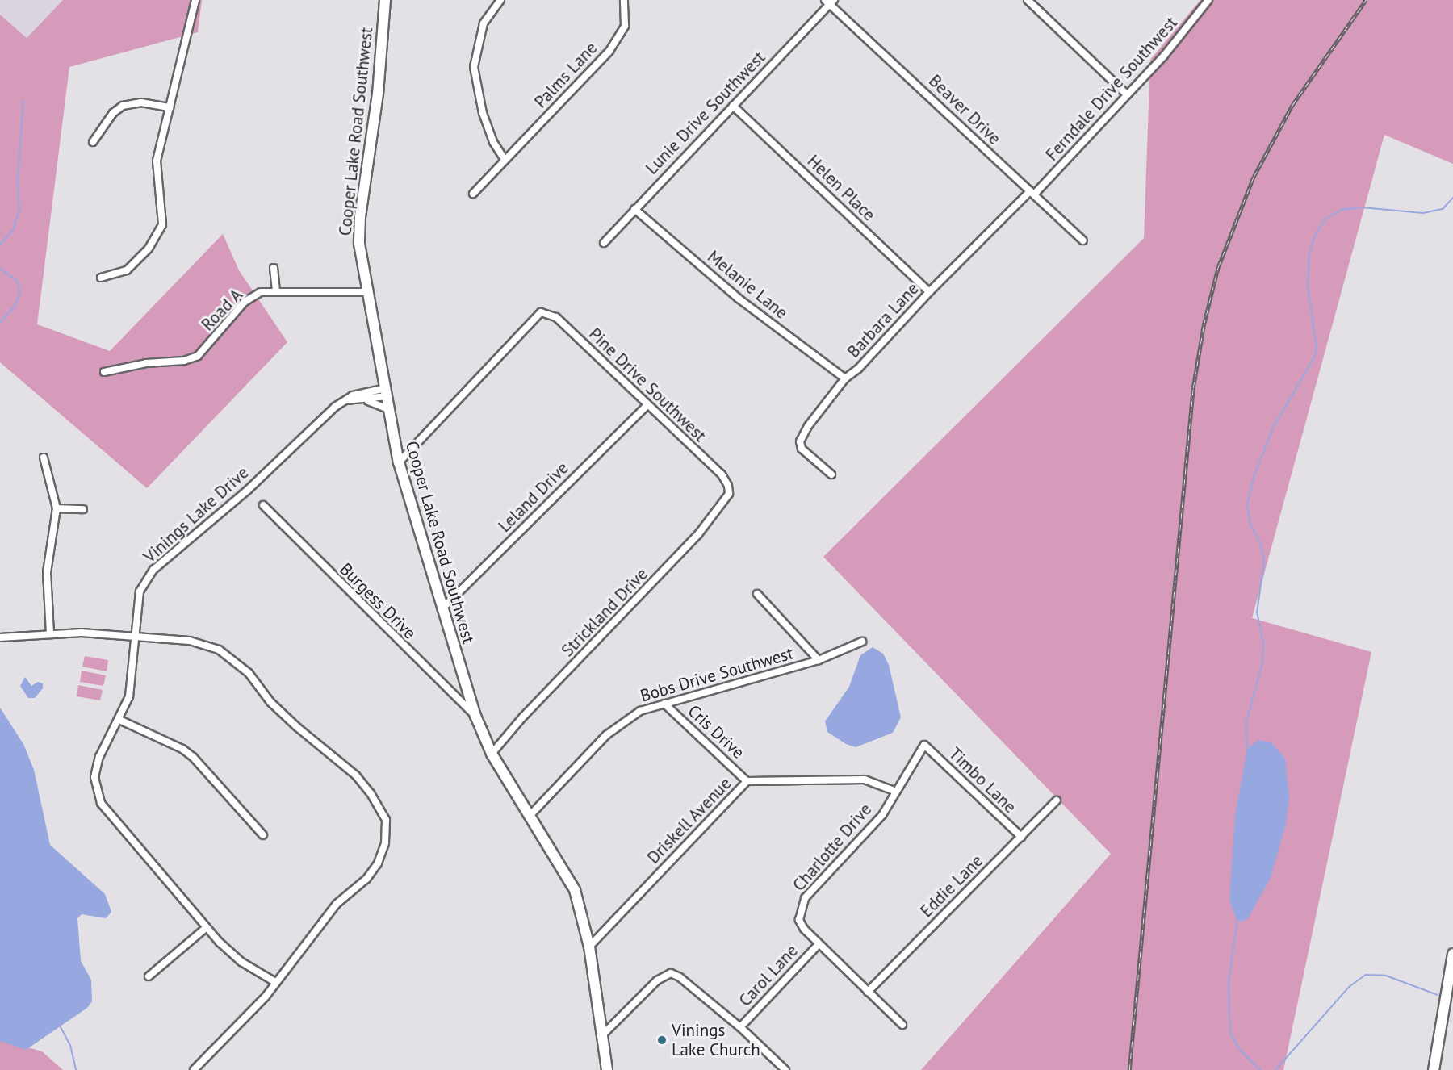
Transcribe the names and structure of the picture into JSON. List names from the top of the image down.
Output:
{
  "streets": {
    "street": [
      "Palms Lane",
      "Ferndale Drive Southwest",
      "Beaver Drive",
      "Lunie Drive Southwest",
      "Cooper Lake Road Southwest",
      "Helen Place",
      "Melanie Lane",
      "Road A",
      "Barbara Lane",
      "Pine Drive Southwest",
      "Leland Drive",
      "Vinings Lake Drive",
      "Burgess Drive",
      "Strickland Drive",
      "Bobs Drive Southwest",
      "Cris Drive",
      "Timbo Lane",
      "Driskell Avenue",
      "Charlotte Drive",
      "Eddie Lane",
      "Carol Lane"
    ]
  },
  "crossings": [
    ["Ferndale Drive Southwest", "Beaver Drive"],
    ["Ferndale Drive Southwest", "Barbara Lane"],
    ["Beaver Drive", "Lunie Drive Southwest"],
    ["Beaver Drive", "Barbara Lane"],
    ["Lunie Drive Southwest", "Helen Place"],
    ["Lunie Drive Southwest", "Melanie Lane"],
    ["Cooper Lake Road Southwest", "Road A"],
    ["Cooper Lake Road Southwest", "Pine Drive Southwest"],
    ["Cooper Lake Road Southwest", "Leland Drive"],
    ["Cooper Lake Road Southwest", "Vinings Lake Drive"],
    ["Cooper Lake Road Southwest", "Burgess Drive"],
    ["Cooper Lake Road Southwest", "Strickland Drive"],
    ["Cooper Lake Road Southwest", "Bobs Drive Southwest"],
    ["Cooper Lake Road Southwest", "Driskell Avenue"],
    ["Helen Place", "Barbara Lane"],
    ["Melanie Lane", "Barbara Lane"],
    ["Pine Drive Southwest", "Leland Drive"],
    ["Pine Drive Southwest", "Strickland Drive"],
    ["Bobs Drive Southwest", "Cris Drive"],
    ["Cris Drive", "Driskell Avenue"],
    ["Timbo Lane", "Charlotte Drive"],
    ["Timbo Lane", "Eddie Lane"],
    ["Driskell Avenue", "Charlotte Drive"],
    ["Charlotte Drive", "Eddie Lane"],
    ["Charlotte Drive", "Carol Lane"]
  ],
  "places": ["Vinings Lake Church"]
}
